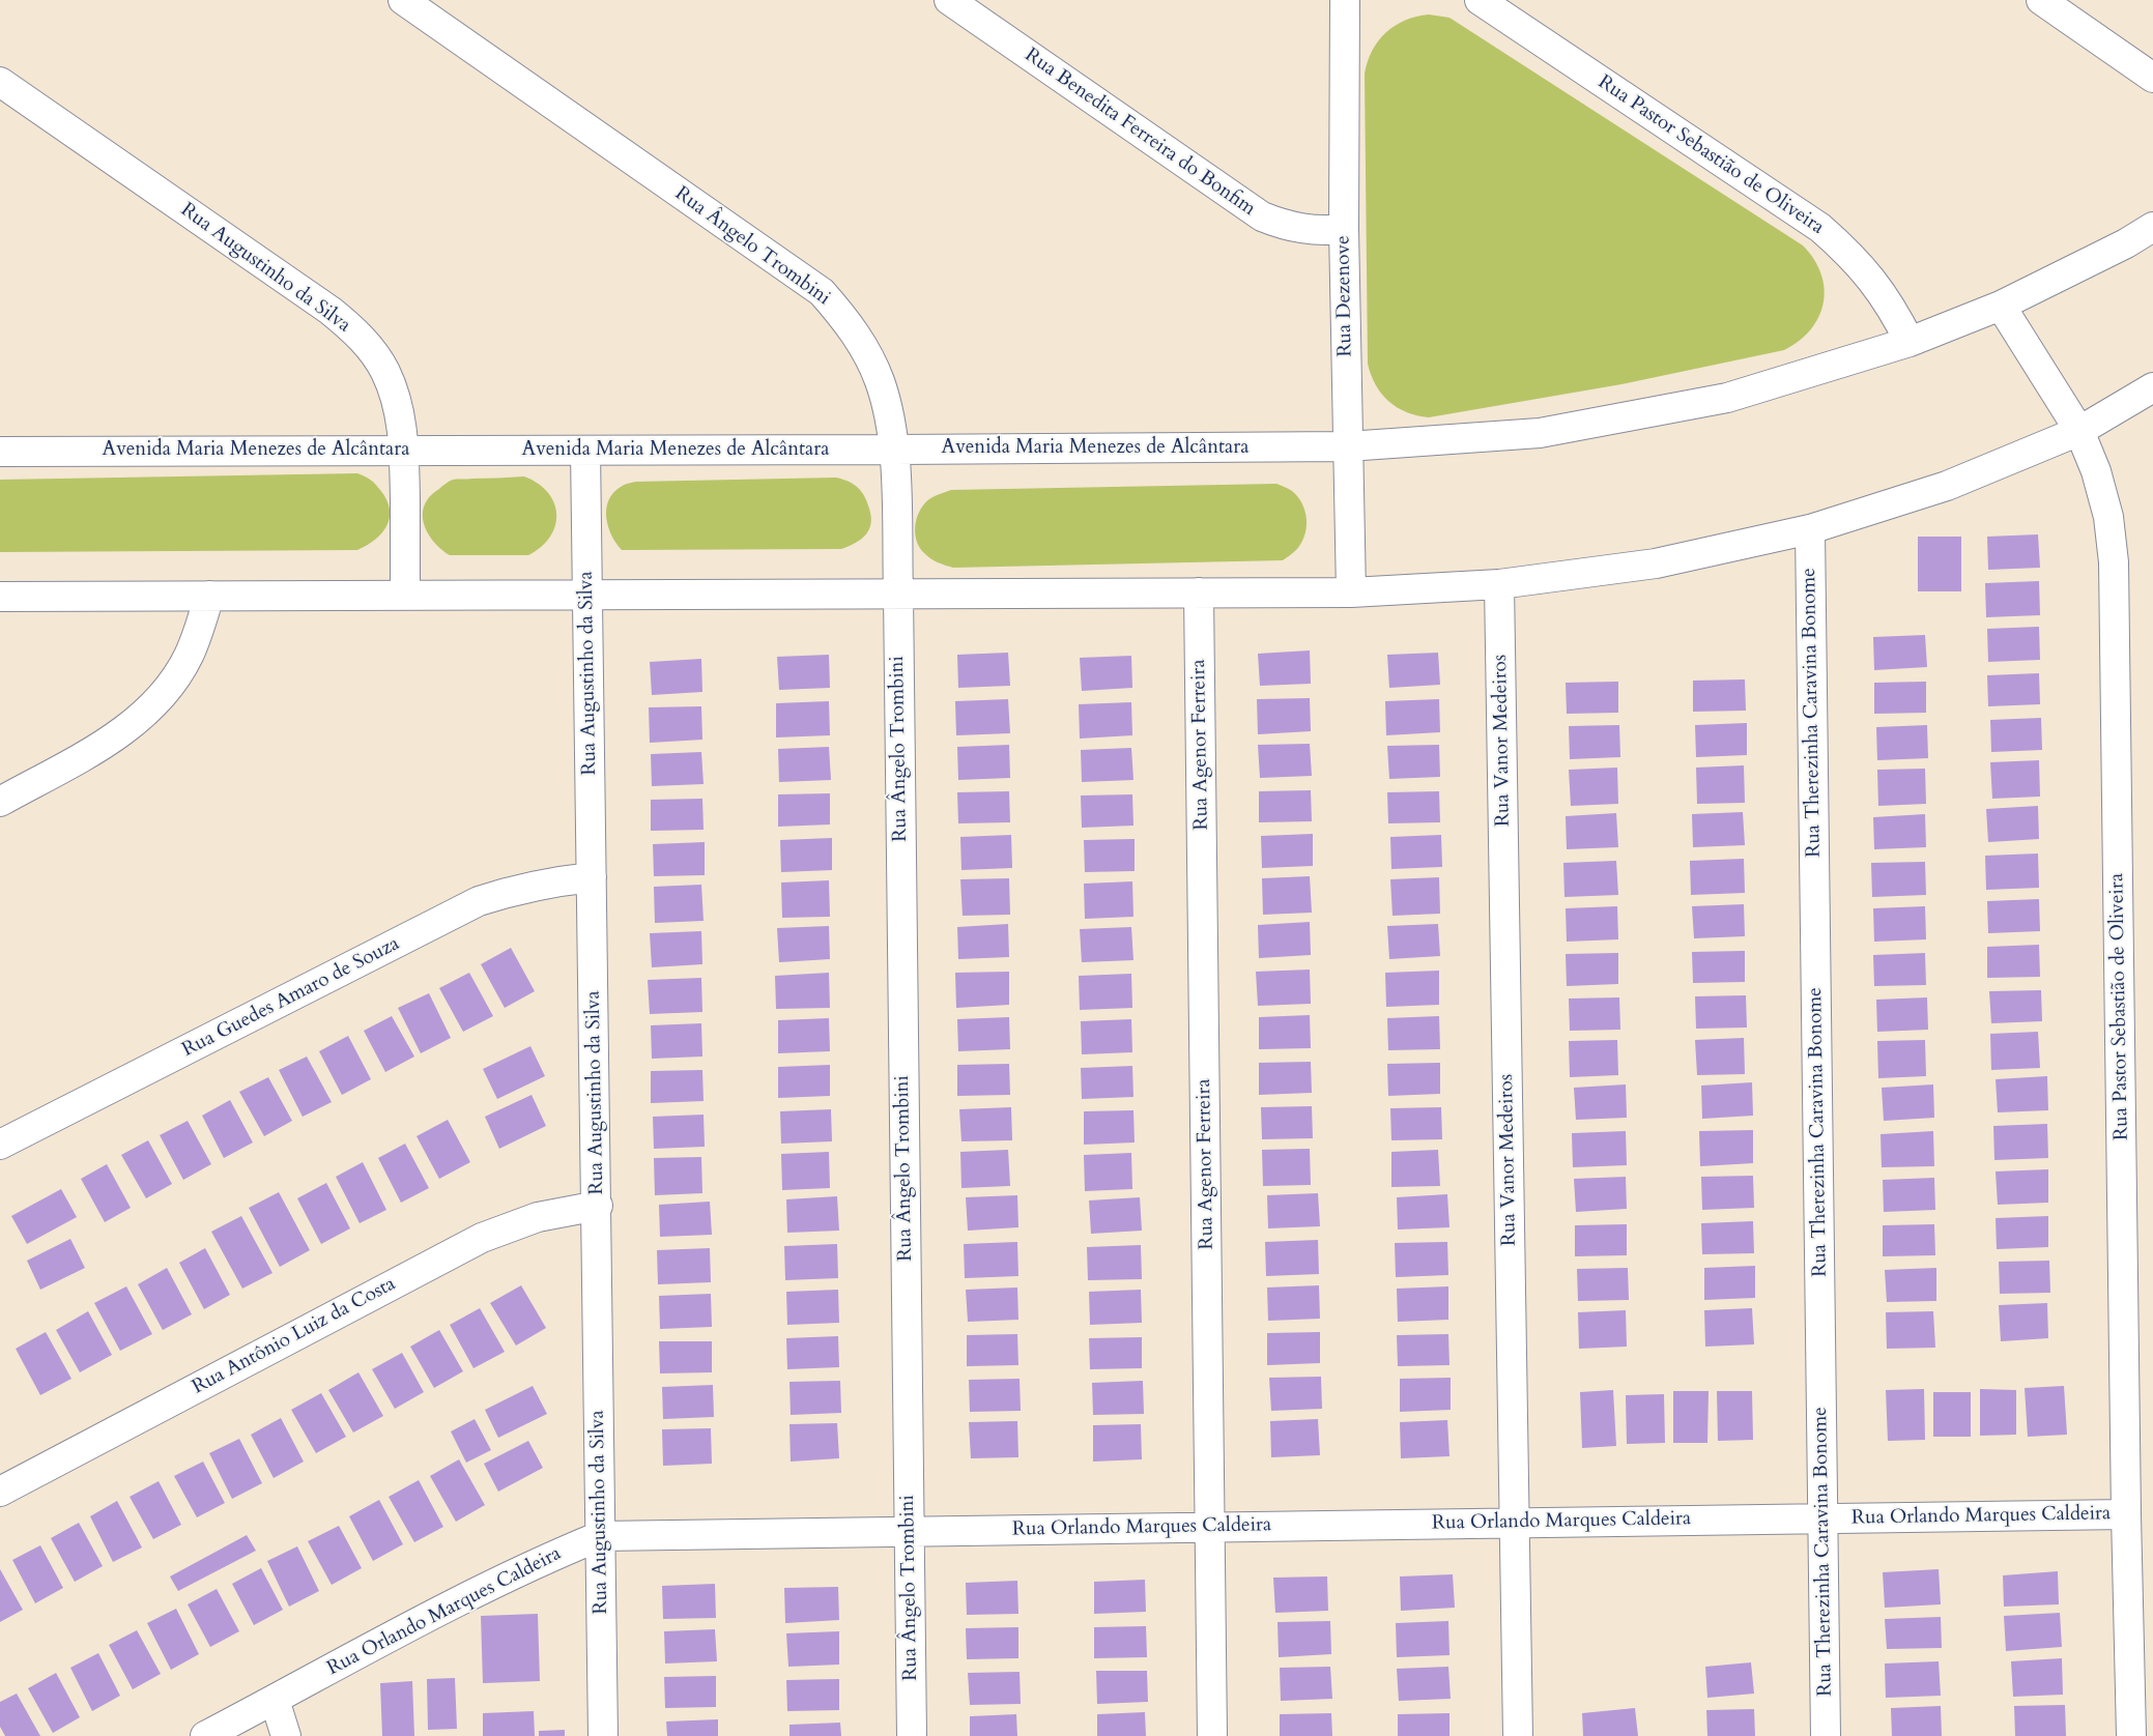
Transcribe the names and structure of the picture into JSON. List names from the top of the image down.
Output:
{
  "streets": {
    "street": [
      "Rua Benedita Ferreira do Bonfim",
      "Rua Pastor Sebastião de Oliveira",
      "Rua Ângelo Trombini",
      "Rua Augustinho da Silva",
      "Rua Dezenove",
      "Avenida Maria Menezes de Alcântara",
      "Rua Therezinha Caravina Bonome",
      "Rua Vanor Medeiros",
      "Rua Agenor Ferreira",
      "Rua Guedes Amaro de Souza",
      "Rua Antônio Luiz da Costa",
      "Rua Orlando Marques Caldeira"
    ]
  },
  "crossings": [
    ["Rua Benedita Ferreira do Bonfim", "Rua Dezenove"],
    ["Rua Pastor Sebastião de Oliveira", "Avenida Maria Menezes de Alcântara"],
    ["Rua Pastor Sebastião de Oliveira", "Rua Orlando Marques Caldeira"],
    ["Rua Ângelo Trombini", "Avenida Maria Menezes de Alcântara"],
    ["Rua Ângelo Trombini", "Rua Orlando Marques Caldeira"],
    ["Rua Augustinho da Silva", "Avenida Maria Menezes de Alcântara"],
    ["Rua Augustinho da Silva", "Rua Guedes Amaro de Souza"],
    ["Rua Augustinho da Silva", "Rua Antônio Luiz da Costa"],
    ["Rua Augustinho da Silva", "Rua Orlando Marques Caldeira"],
    ["Rua Dezenove", "Avenida Maria Menezes de Alcântara"],
    ["Rua Therezinha Caravina Bonome", "Rua Orlando Marques Caldeira"],
    ["Rua Vanor Medeiros", "Rua Orlando Marques Caldeira"],
    ["Rua Agenor Ferreira", "Rua Orlando Marques Caldeira"]
  ]
}
